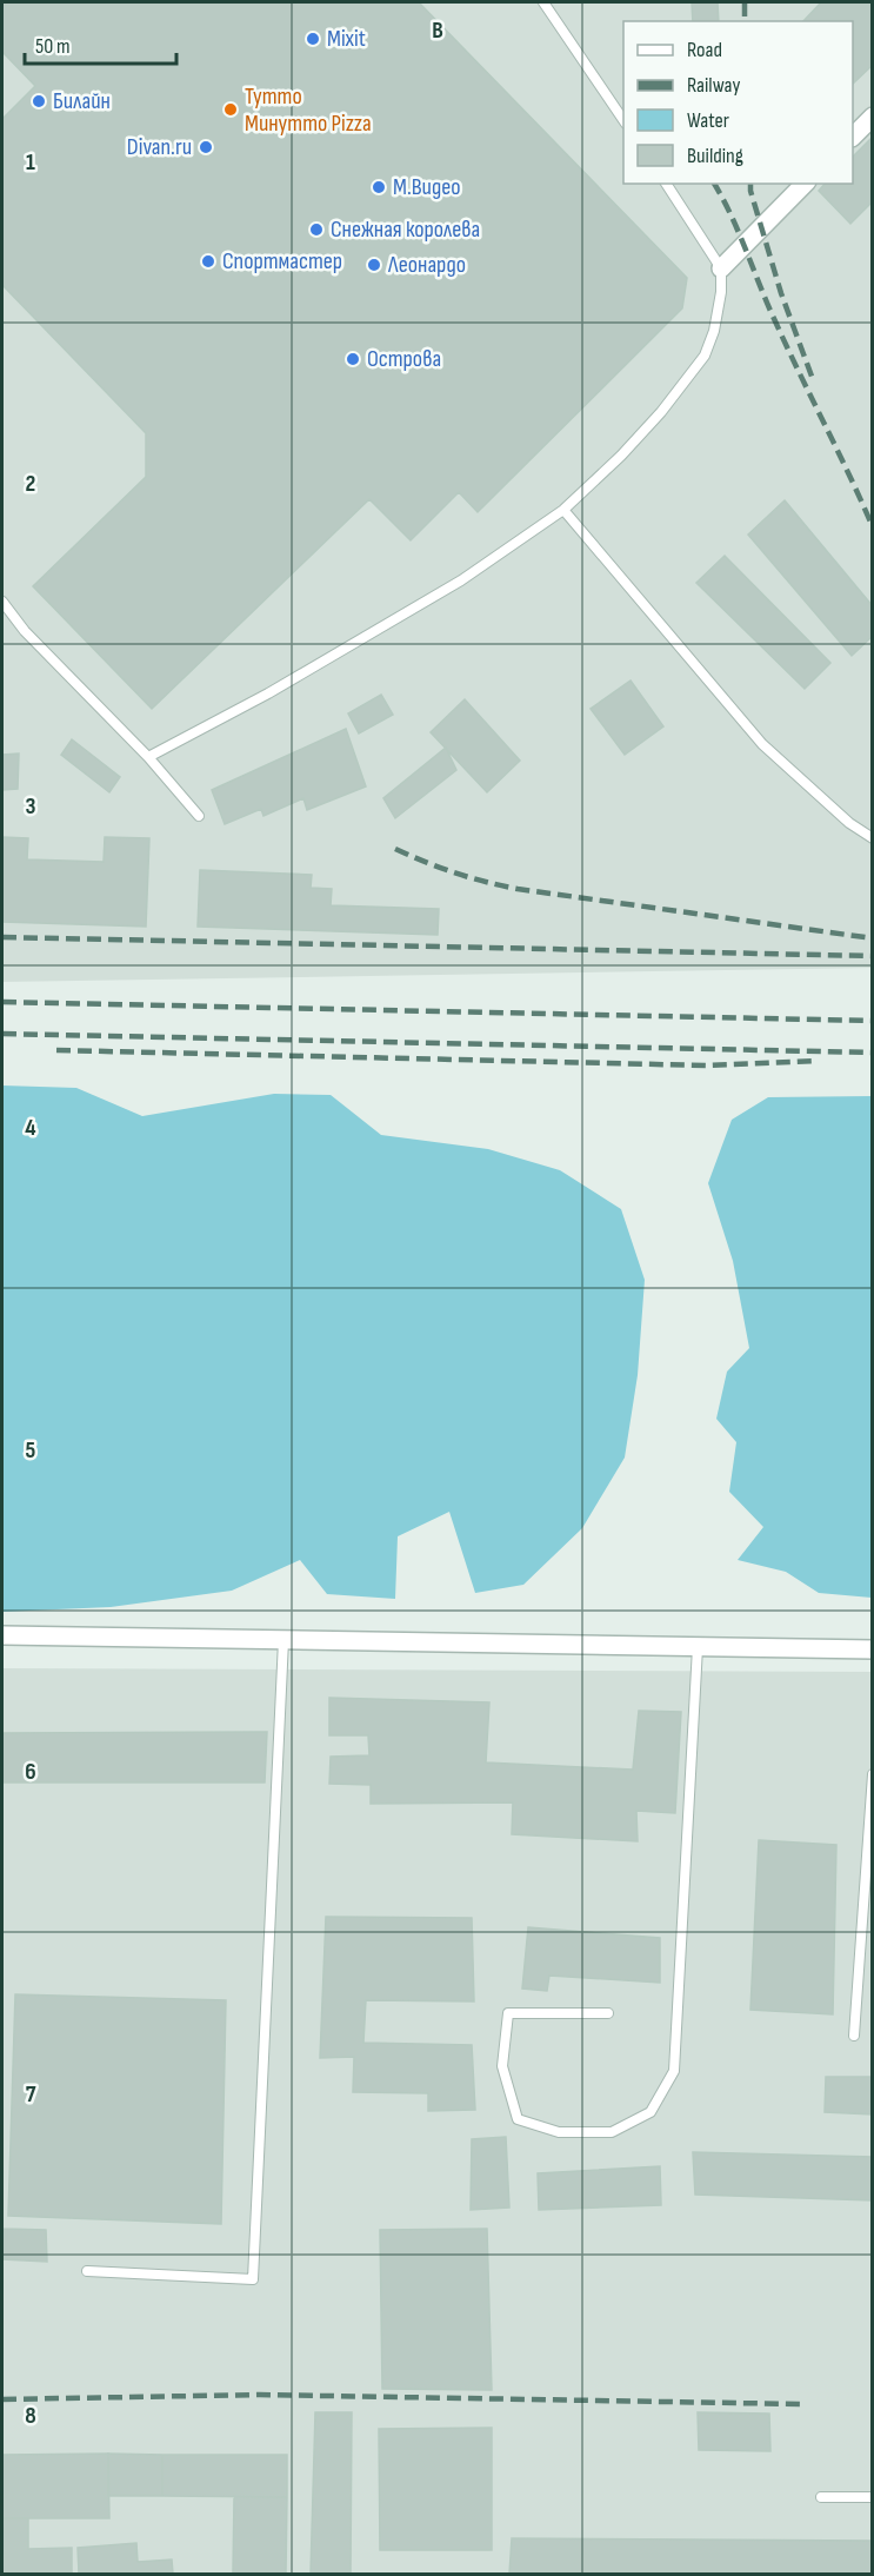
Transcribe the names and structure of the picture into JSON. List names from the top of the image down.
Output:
{
  "places": [
    "Mixit",
    "Билайн",
    "Тутто Минутто Pizza",
    "Divan.ru",
    "М.Видео",
    "Снежная королева",
    "Спортмастер",
    "Леонардо",
    "Острова"
  ],
  "legend": [
    "Road",
    "Railway",
    "Water",
    "Building"
  ],
  "scale_bar": "50 m",
  "grid": {
    "columns": ["B"],
    "rows": [
      "1",
      "2",
      "3",
      "4",
      "5",
      "6",
      "7",
      "8"
    ]
  }
}
